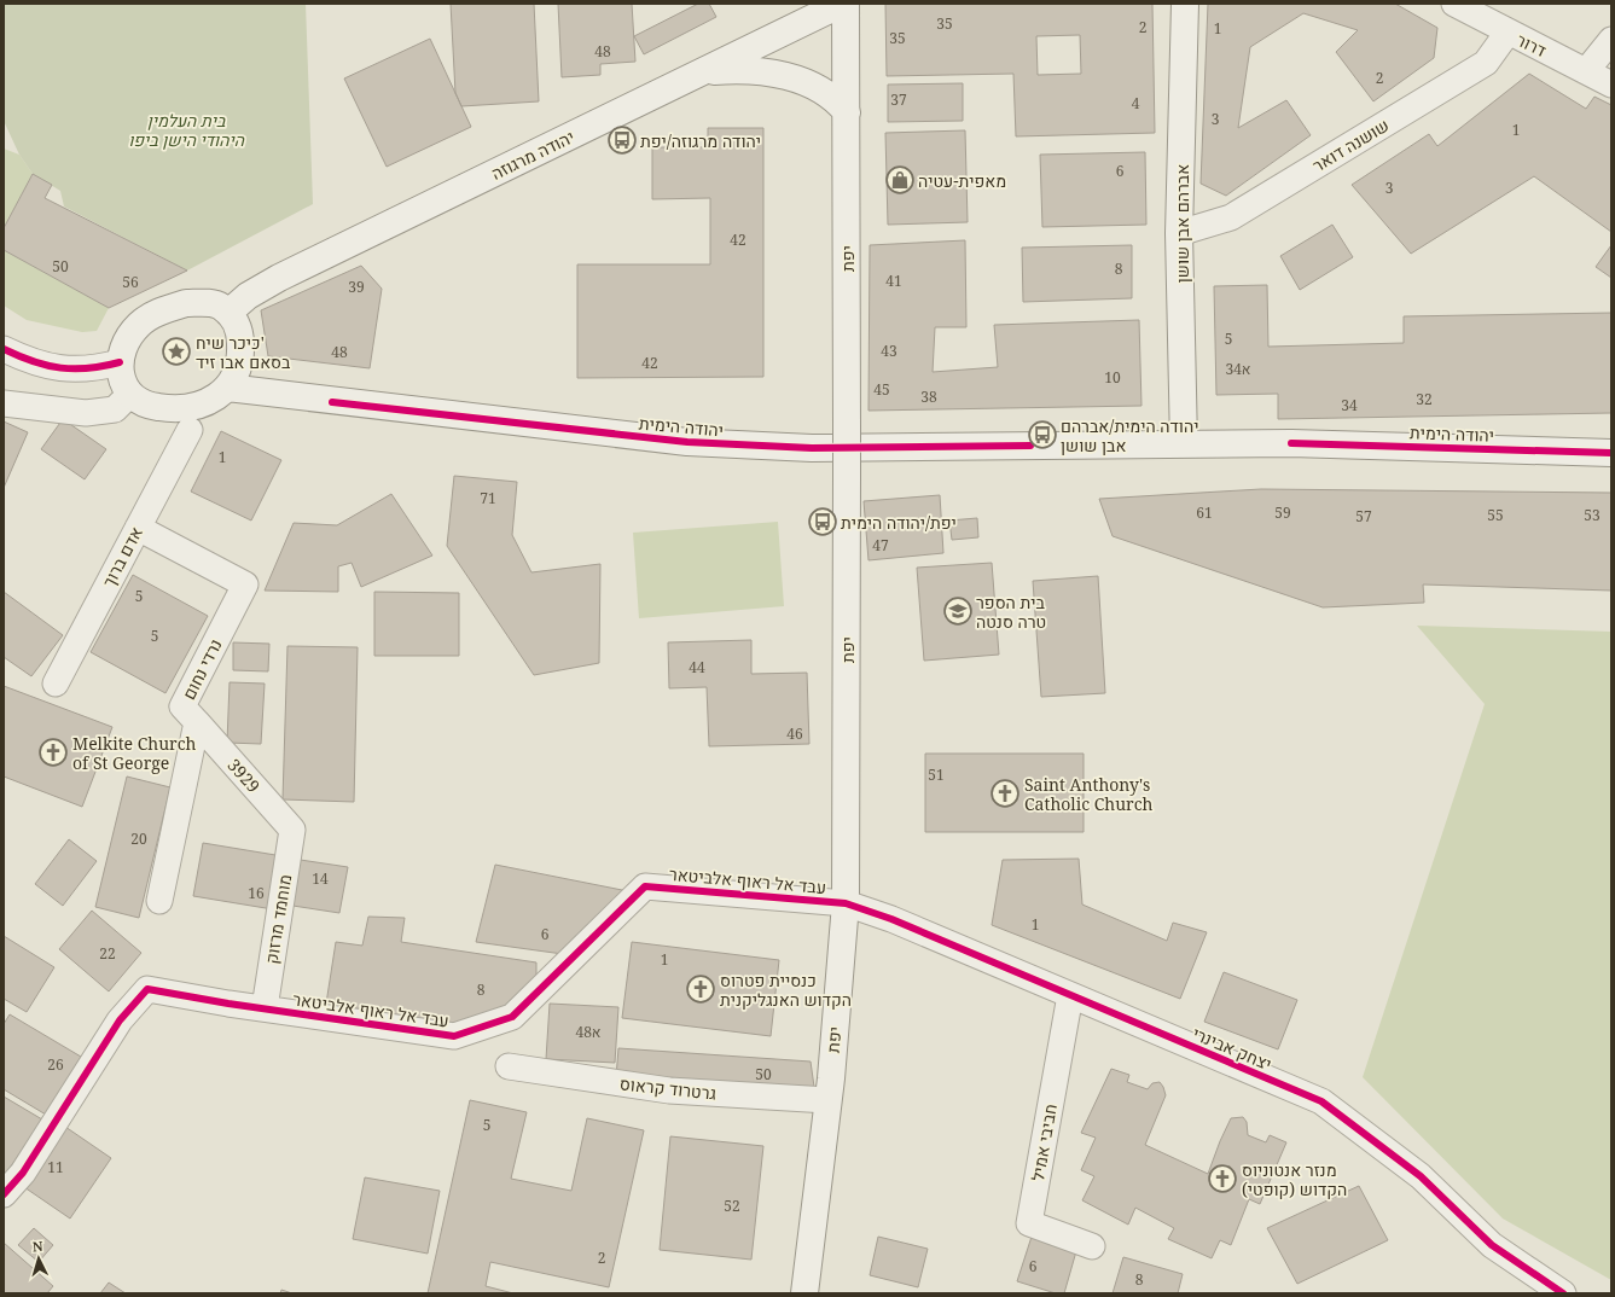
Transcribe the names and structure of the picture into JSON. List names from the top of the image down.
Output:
{
  "streets": {
    "street": [
      "דרור",
      "שושנה דואר",
      "יהודה מרגוזה",
      "אברהם אבן שושן",
      "יפת",
      "יהודה הימית",
      "אדם ברוך",
      "נרדי נחום",
      "3929",
      "עבד אל ראוף אלביטאר",
      "מוחמד מרזוק",
      "יצחק אבינרי",
      "גרטרוד קראוס",
      "חביבי אמיל"
    ]
  },
  "crossings": [
    ["דרור", "שושנה דואר"],
    ["שושנה דואר", "אברהם אבן שושן"],
    ["יהודה מרגוזה", "יהודה הימית"],
    ["אברהם אבן שושן", "יהודה הימית"],
    ["יפת", "עבד אל ראוף אלביטאר"],
    ["יפת", "יצחק אבינרי"],
    ["יפת", "גרטרוד קראוס"],
    ["אדם ברוך", "נרדי נחום"],
    ["נרדי נחום", "3929"],
    ["3929", "מוחמד מרזוק"],
    ["עבד אל ראוף אלביטאר", "מוחמד מרזוק"],
    ["עבד אל ראוף אלביטאר", "יצחק אבינרי"],
    ["יצחק אבינרי", "חביבי אמיל"]
  ],
  "parks": ["בית העלמין היהודי הישן ביפו"],
  "places": {
    "bus stop": ["יהודה מרגוזה/יפת", "יהודה הימית/אברהם אבן שושן", "יפת/יהודה הימית"],
    "shop": ["מאפית-עטיה"],
    "place": ["כיכר שיח' בסאם אבו זיד"],
    "school or university": ["בית הספר טרה סנטה"],
    "church": [
      "Melkite Church of St George",
      "Saint Anthony's Catholic Church",
      "כנסיית פטרוס הקדוש האנגליקנית",
      "מנזר אנטוניוס הקדוש (קופטי)"
    ]
  },
  "house_numbers": [
    "35",
    "2",
    "1",
    "35",
    "48",
    "2",
    "37",
    "4",
    "3",
    "1",
    "6",
    "3",
    "42",
    "50",
    "8",
    "41",
    "56",
    "39",
    "5",
    "43",
    "48",
    "42",
    "34א",
    "10",
    "45",
    "38",
    "32",
    "34",
    "1",
    "71",
    "61",
    "59",
    "55",
    "53",
    "57",
    "47",
    "5",
    "5",
    "44",
    "46",
    "51",
    "20",
    "14",
    "16",
    "1",
    "6",
    "22",
    "1",
    "8",
    "48א",
    "26",
    "50",
    "5",
    "11",
    "52",
    "2",
    "6",
    "8"
  ],
  "north": "top"
}
